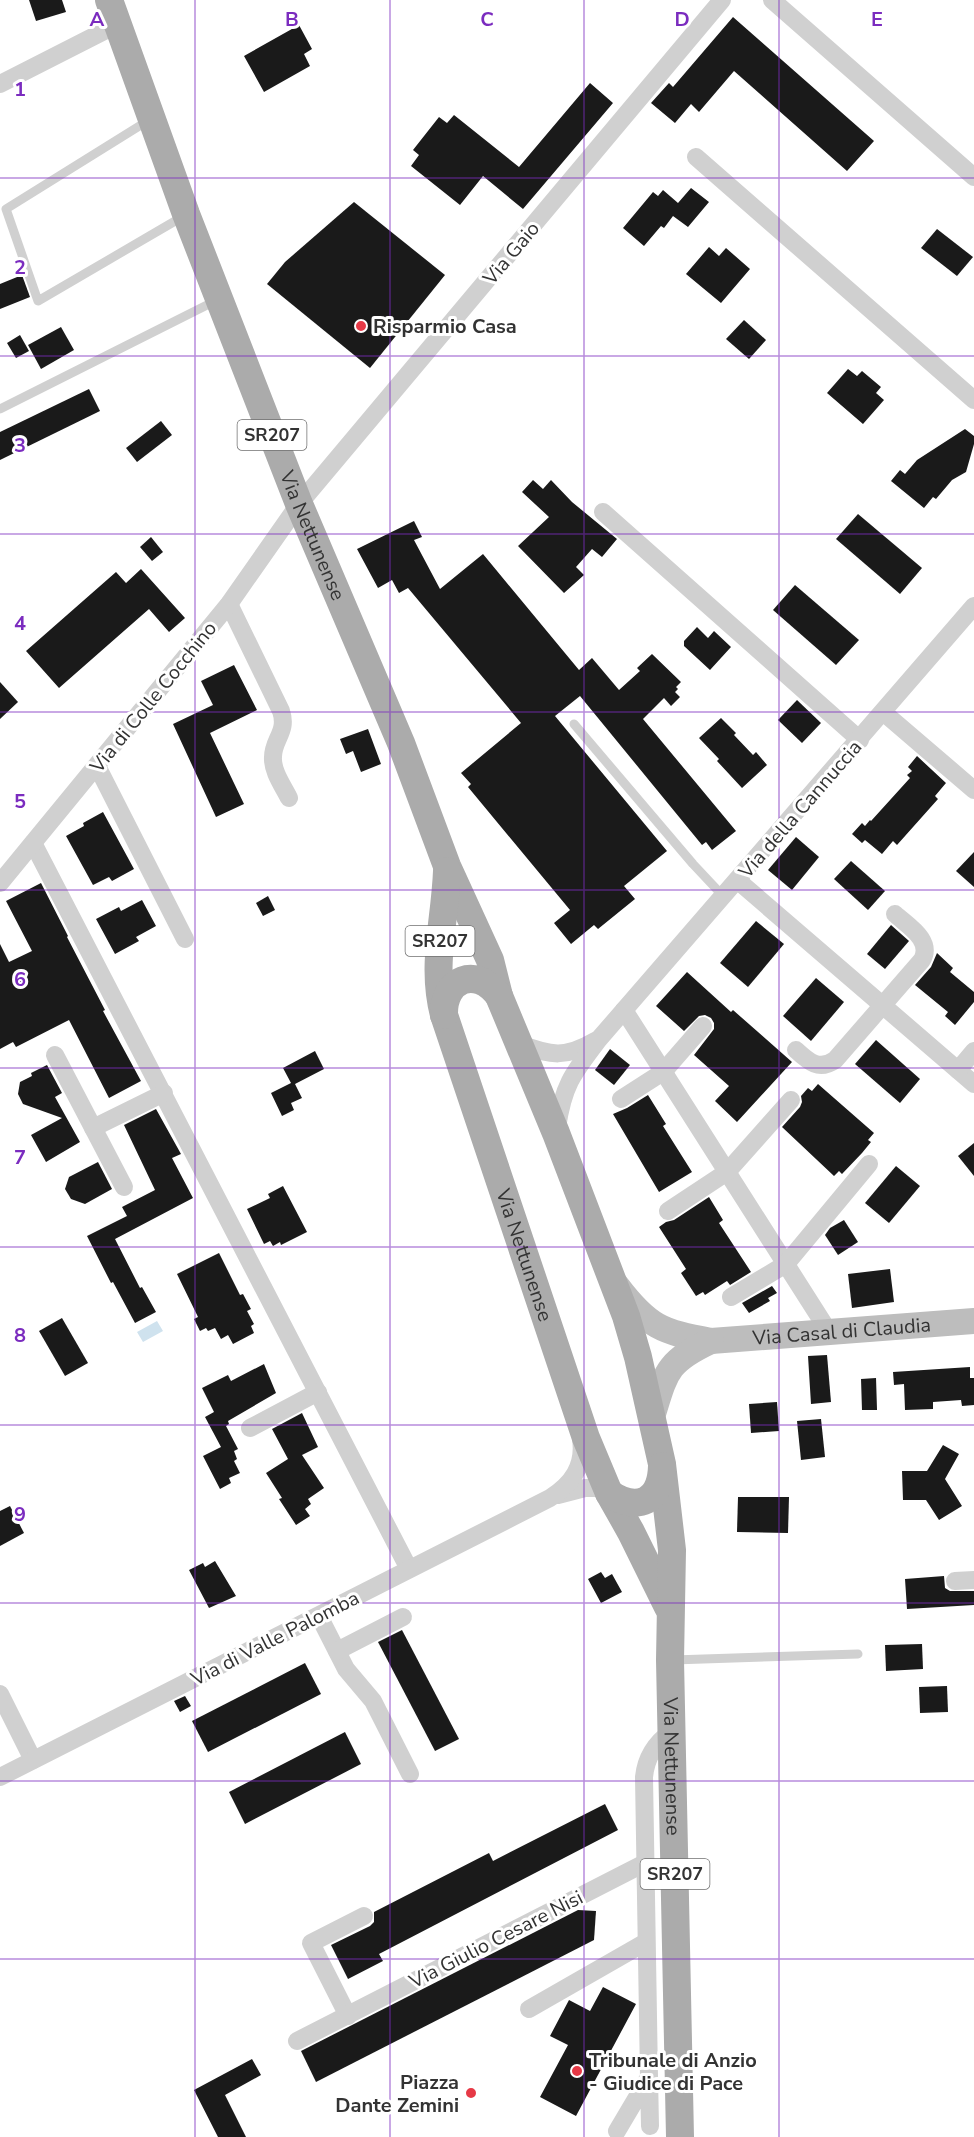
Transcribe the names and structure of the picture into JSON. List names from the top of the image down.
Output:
{
  "streets": {
    "main road": ["SR207", "Via Nettunense"],
    "street": [
      "Via Gaio",
      "Via di Colle Cocchino",
      "Via della Cannuccia",
      "Via Casal di Claudia",
      "Via di Valle Palomba",
      "Via Giulio Cesare Nisi"
    ]
  },
  "crossings": [
    ["Via Gaio", "Via Nettunense"],
    ["Via Gaio", "Via di Colle Cocchino"],
    ["Via Nettunense", "Via di Colle Cocchino"],
    ["Via Nettunense", "Via della Cannuccia"],
    ["Via Nettunense", "Via Casal di Claudia"],
    ["Via Nettunense", "Via di Valle Palomba"]
  ],
  "places": ["Risparmio Casa", "Tribunale di Anzio - Giudice di Pace", "Piazza Dante Zemini"],
  "grid": {
    "columns": [
      "A",
      "B",
      "C",
      "D",
      "E"
    ],
    "rows": [
      "1",
      "2",
      "3",
      "4",
      "5",
      "6",
      "7",
      "8",
      "9"
    ]
  }
}
